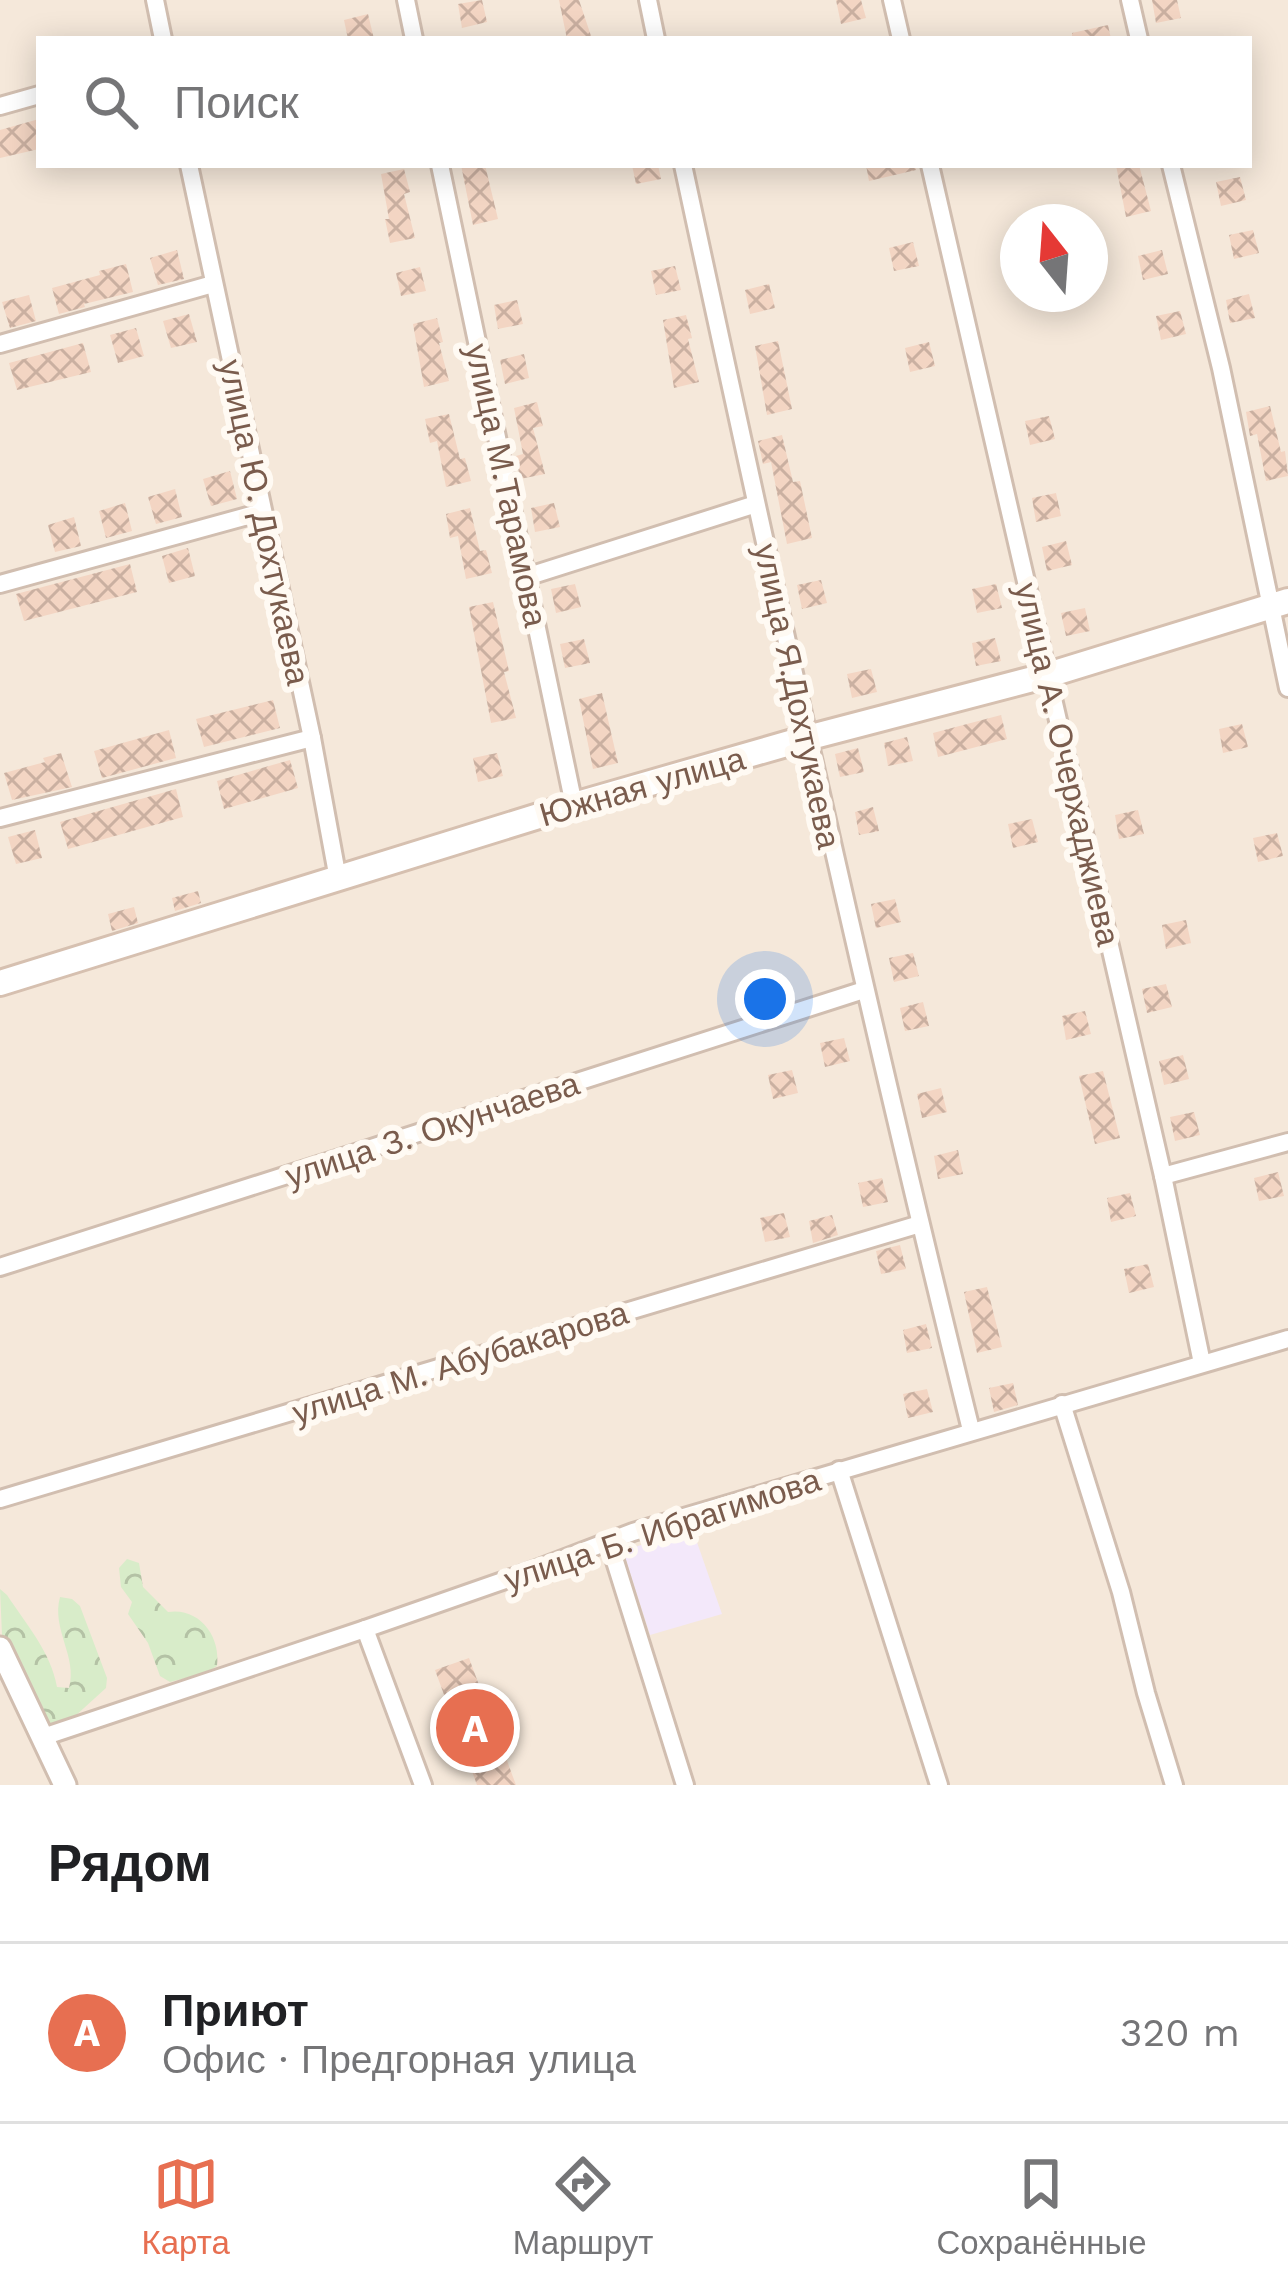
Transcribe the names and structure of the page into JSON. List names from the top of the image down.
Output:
{
  "streets": {
    "main road": ["Южная улица"],
    "street": [
      "улица М.Тарамова",
      "улица Ю. Дохтукаева",
      "улица Я.Дохтукаева",
      "улица А. Очерхаджиева",
      "улица З. Окунчаева",
      "улица М. Абубакарова",
      "улица Б. Ибрагимова"
    ]
  },
  "crossings": [
    ["улица М.Тарамова", "Южная улица"],
    ["улица Ю. Дохтукаева", "Южная улица"],
    ["улица Я.Дохтукаева", "Южная улица"],
    ["улица Я.Дохтукаева", "улица З. Окунчаева"],
    ["улица Я.Дохтукаева", "улица М. Абубакарова"],
    ["улица Я.Дохтукаева", "улица Б. Ибрагимова"],
    ["улица А. Очерхаджиева", "Южная улица"],
    ["улица А. Очерхаджиева", "улица Б. Ибрагимова"]
  ],
  "north": "top",
  "page": {
    "search": "Поиск",
    "pins": "A",
    "heading": "Рядом",
    "list": [
      {
        "mark": "A",
        "name": "Приют",
        "note": "Офис · Предгорная улица",
        "value": "320 m"
      }
    ],
    "nav": ["Карта", "Маршрут", "Сохранённые"]
  }
}
